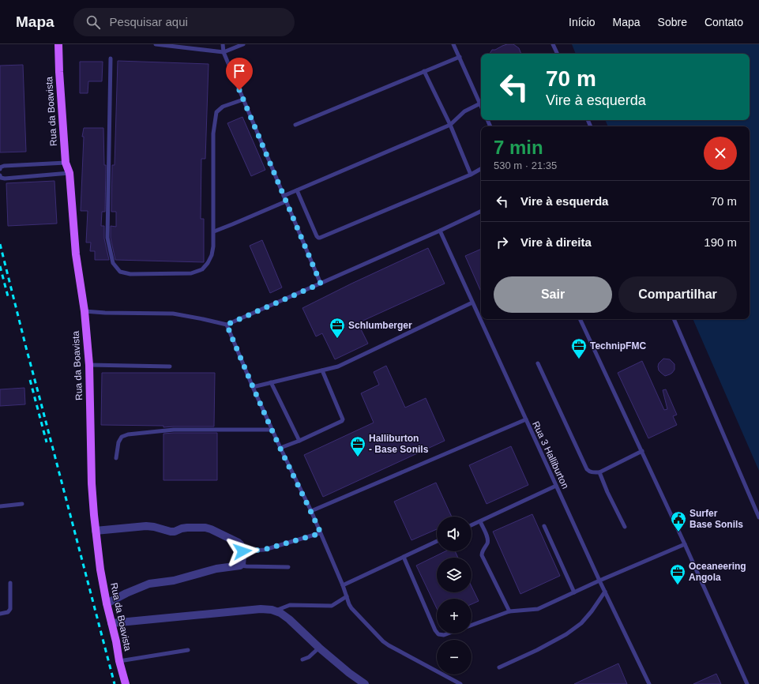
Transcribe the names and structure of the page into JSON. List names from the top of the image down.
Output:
{
  "streets": {
    "main road": ["Rua da Boavista"],
    "lane": ["Rua 3 Halliburton"]
  },
  "places": {
    "office": [
      "Schlumberger",
      "TechnipFMC",
      "Halliburton - Base Sonils",
      "Oceaneering Angola"
    ],
    "public building": ["Surfer Base Sonils"]
  },
  "page": {
    "header": "Mapa",
    "search": "Pesquisar aqui",
    "nav": [
      "Início",
      "Mapa",
      "Sobre",
      "Contato"
    ],
    "turn": ["70 m", "Vire à esquerda"],
    "heading": ["7 min", "530 m · 21:35"],
    "list": [
      {
        "name": "Vire à esquerda",
        "value": "70 m"
      },
      {
        "name": "Vire à direita",
        "value": "190 m"
      }
    ],
    "buttons": ["Sair", "Compartilhar"],
    "map_buttons": ["+", "−"]
  }
}
